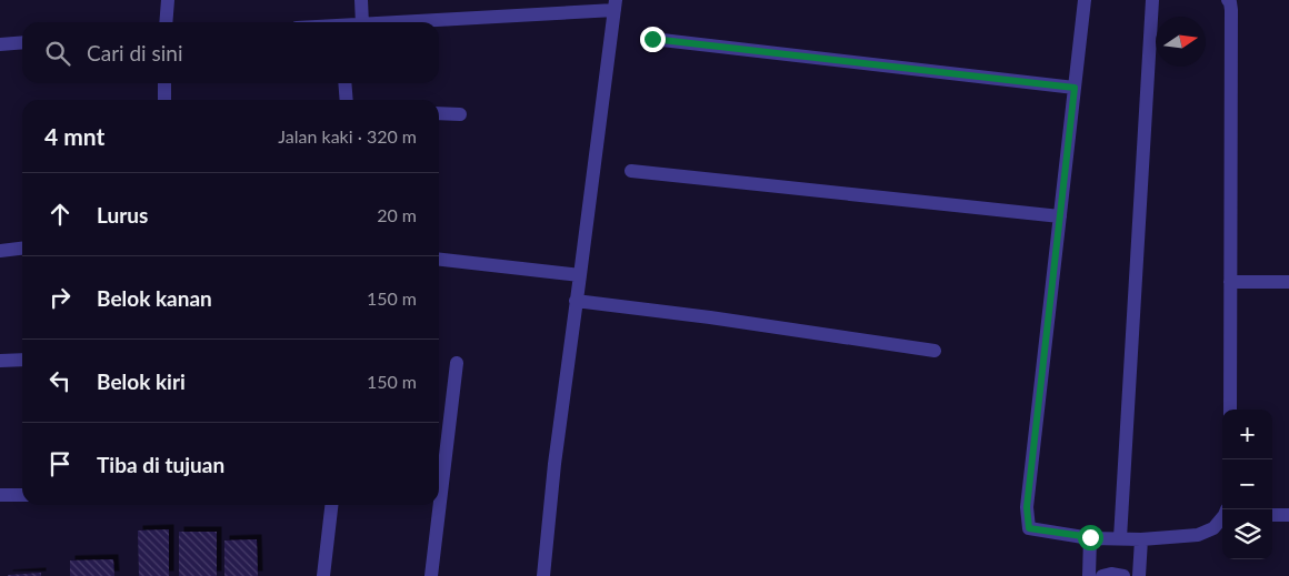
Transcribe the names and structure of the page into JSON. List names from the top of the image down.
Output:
{
  "north": "right",
  "page": {
    "search": "Cari di sini",
    "heading": ["4 mnt", "Jalan kaki · 320 m"],
    "list": [
      ["Lurus", "20 m"],
      ["Belok kanan", "150 m"],
      ["Belok kiri", "150 m"],
      "Tiba di tujuan"
    ],
    "map_buttons": ["+", "−"]
  }
}
